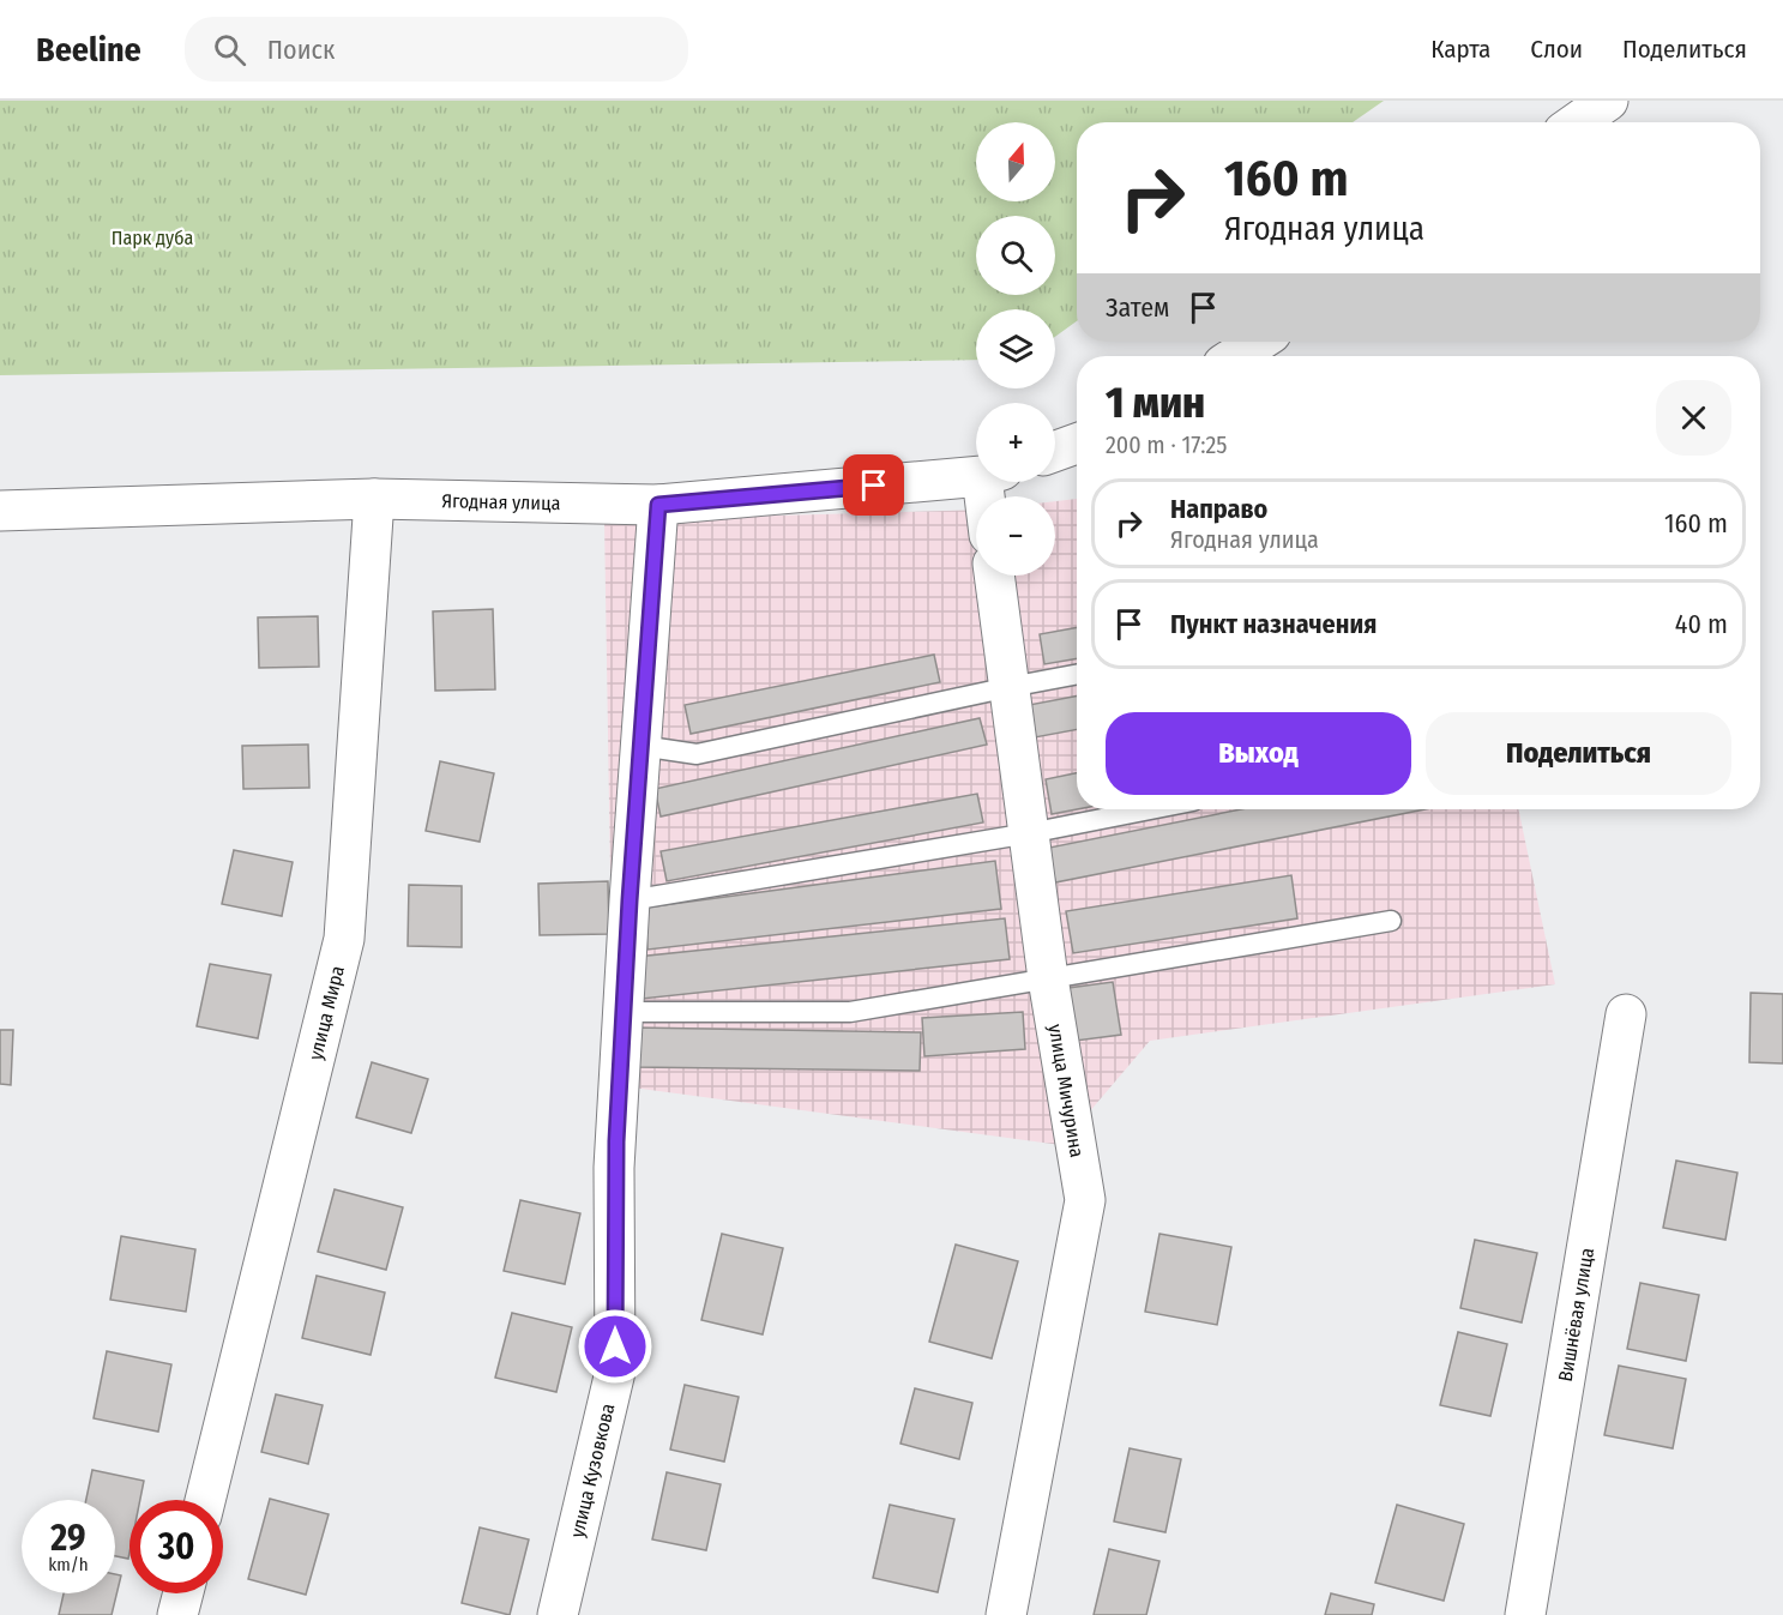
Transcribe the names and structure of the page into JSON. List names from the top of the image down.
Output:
{
  "streets": {
    "street": [
      "Ягодная улица",
      "улица Мира",
      "улица Мичурина",
      "Вишнёвая улица",
      "улица Кузовкова"
    ]
  },
  "crossings": [
    ["Ягодная улица", "улица Мира"],
    ["Ягодная улица", "улица Кузовкова"]
  ],
  "parks": ["Парк дуба"],
  "north": "top",
  "page": {
    "header": "Beeline",
    "search": "Поиск",
    "nav": ["Карта", "Слои", "Поделиться"],
    "map_buttons": ["+", "−"],
    "turn": ["160 m", "Ягодная улица"],
    "then": "Затем",
    "heading": ["1 мин", "200 m · 17:25"],
    "list": [
      {
        "name": "Направо",
        "note": "Ягодная улица",
        "value": "160 m"
      },
      {
        "name": "Пункт назначения",
        "value": "40 m"
      }
    ],
    "buttons": ["Выход", "Поделиться"],
    "speed": "29 km/h",
    "limit": "30"
  }
}
